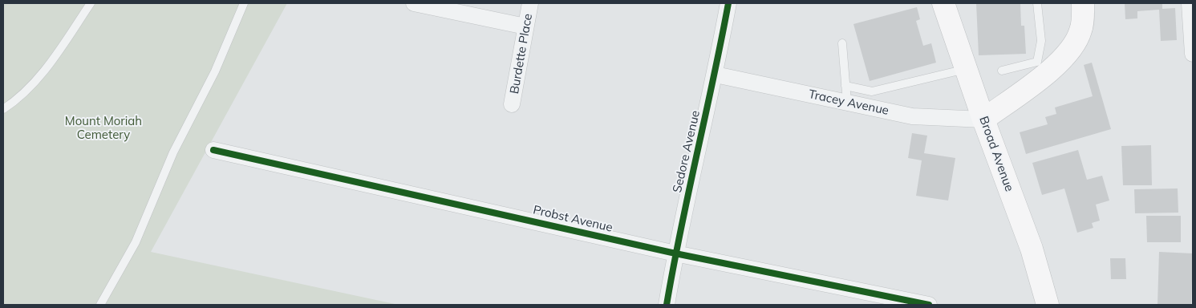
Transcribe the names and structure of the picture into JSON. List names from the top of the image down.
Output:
{
  "streets": {
    "main road": ["Broad Avenue"],
    "street": [
      "Burdette Place",
      "Tracey Avenue",
      "Sedore Avenue",
      "Probst Avenue"
    ]
  },
  "crossings": [
    ["Tracey Avenue", "Sedore Avenue"],
    ["Tracey Avenue", "Broad Avenue"],
    ["Sedore Avenue", "Probst Avenue"]
  ],
  "parks": ["Mount Moriah Cemetery"]
}
